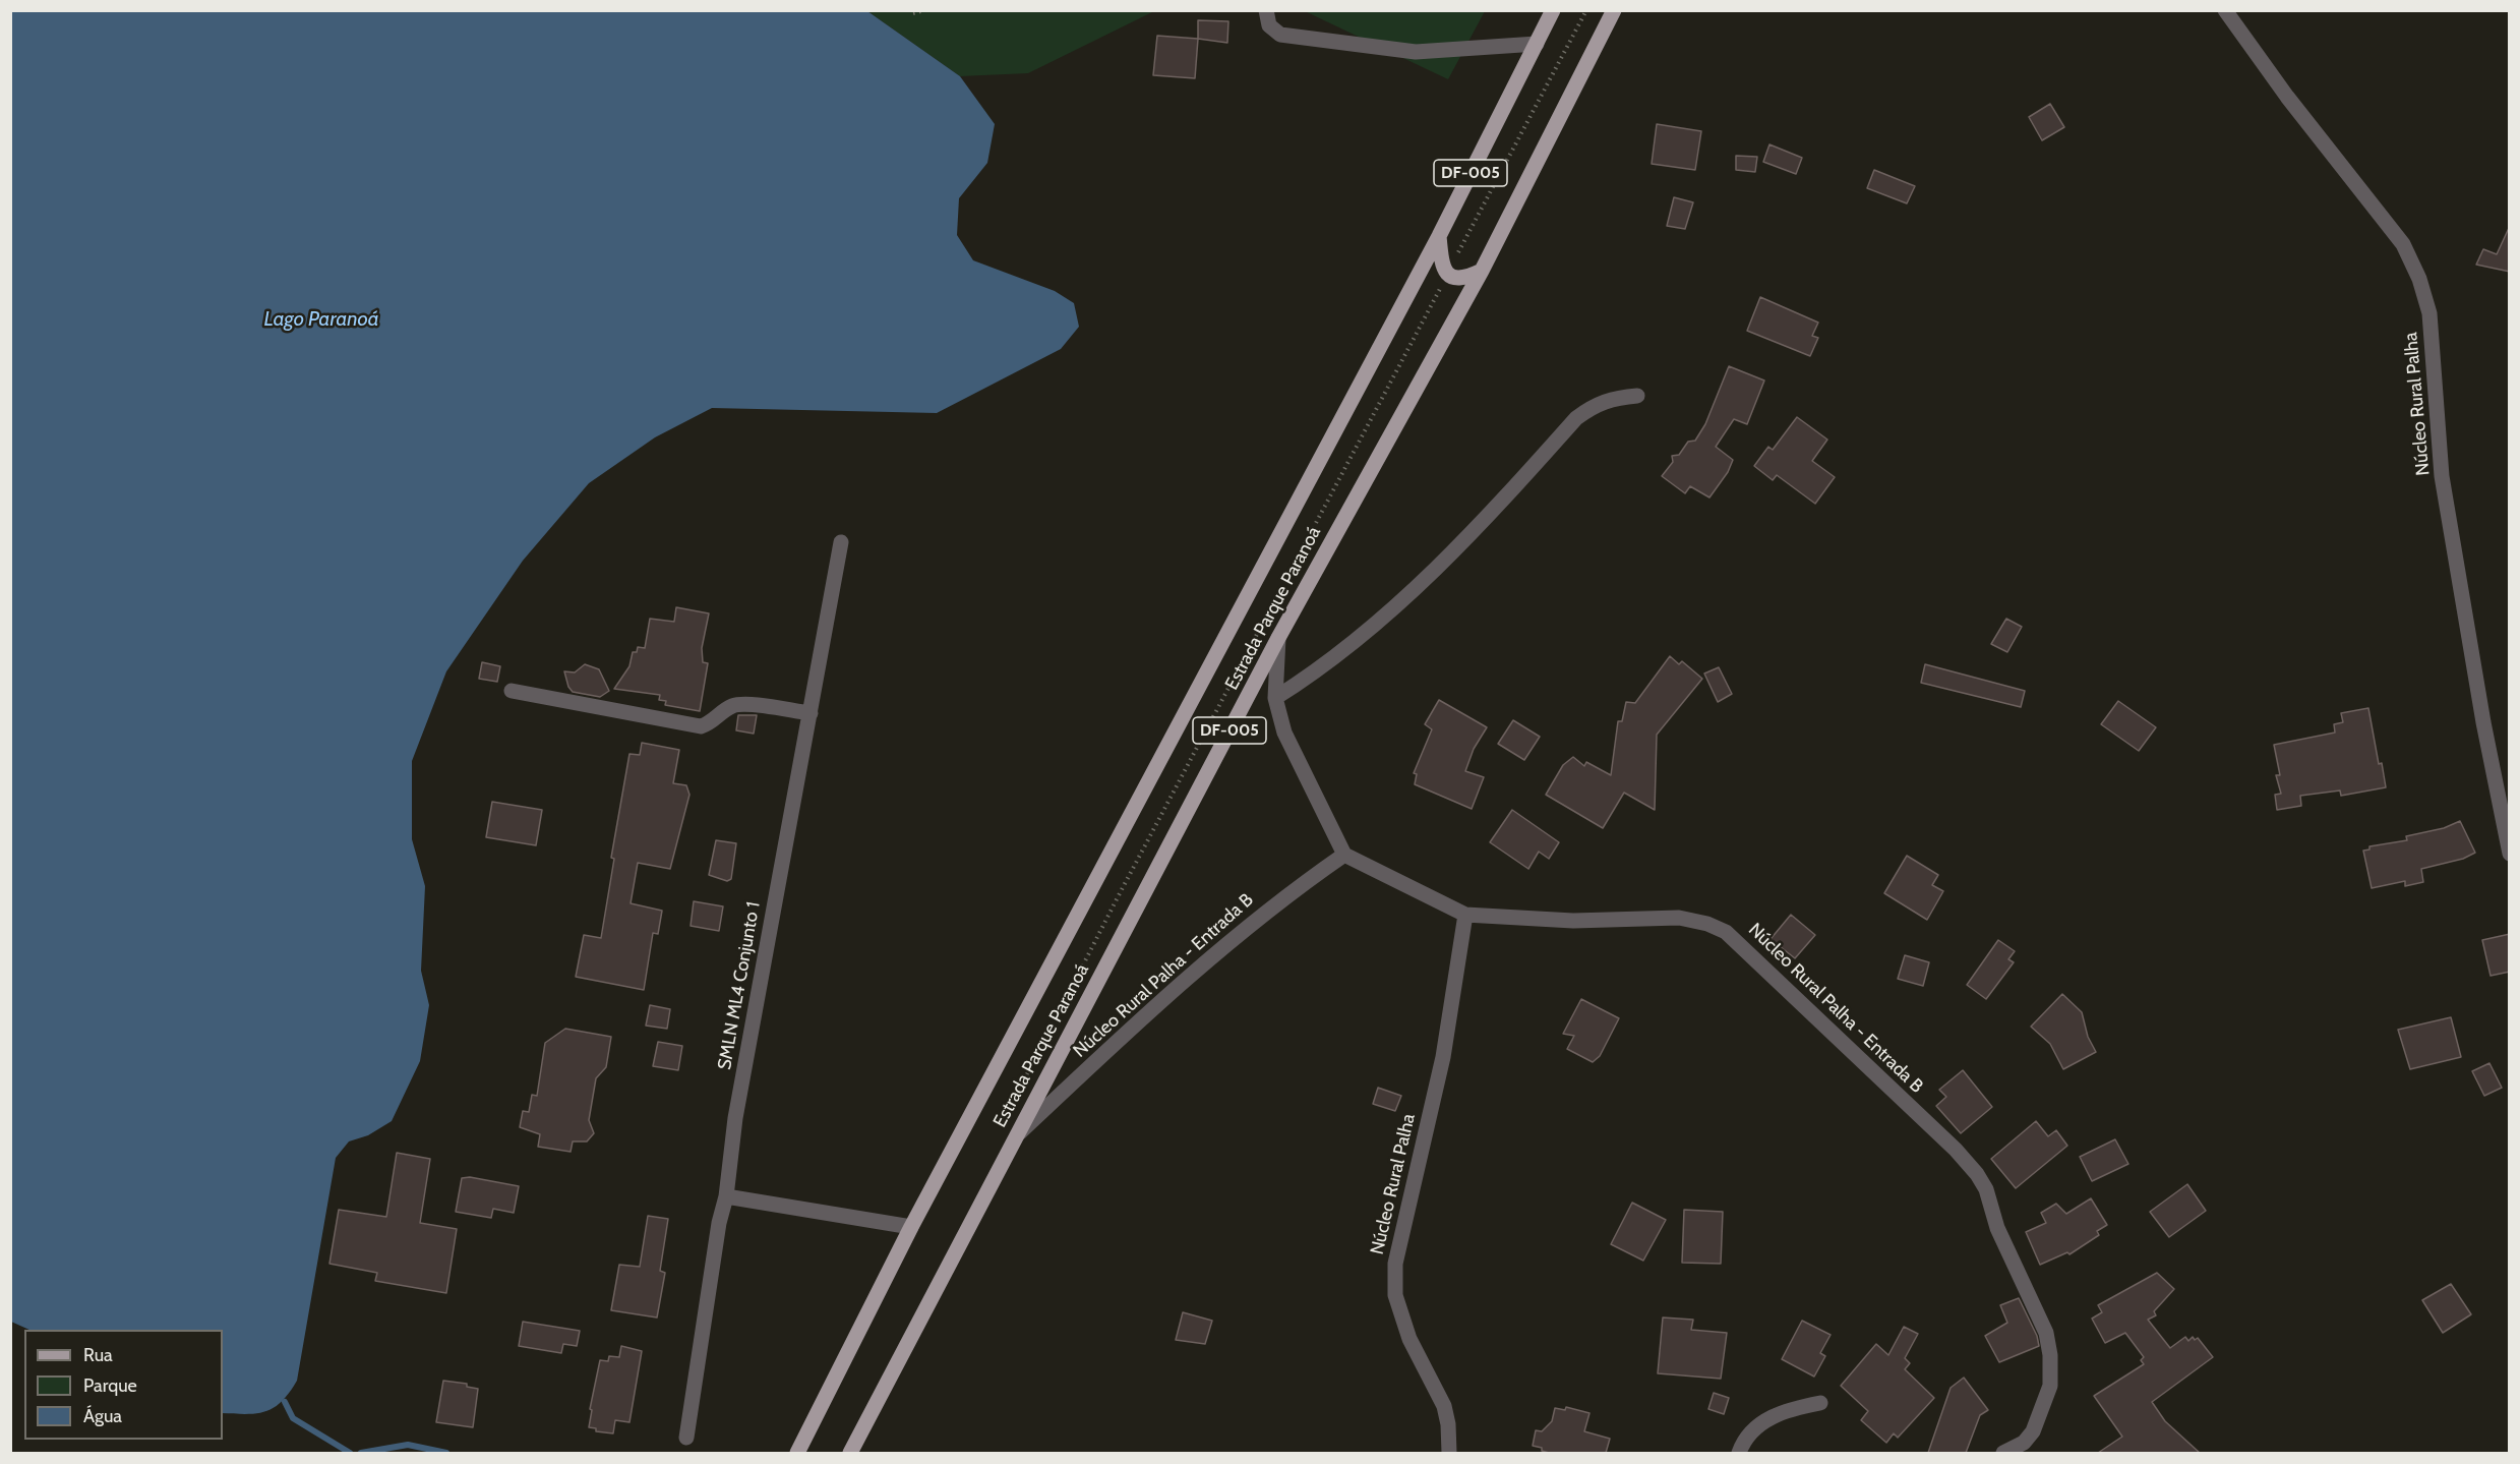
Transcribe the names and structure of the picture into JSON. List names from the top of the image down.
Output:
{
  "streets": {
    "main road": ["DF-005", "Estrada Parque Paranoá"],
    "street": ["Núcleo Rural Palha", "Núcleo Rural Palha - Entrada B", "SMLN ML4 Conjunto 1"]
  },
  "crossings": [
    ["Núcleo Rural Palha", "Núcleo Rural Palha - Entrada B"],
    ["Estrada Parque Paranoá", "Núcleo Rural Palha - Entrada B"]
  ],
  "water": ["Lago Paranoá"],
  "legend": ["Rua", "Parque", "Água"]
}
